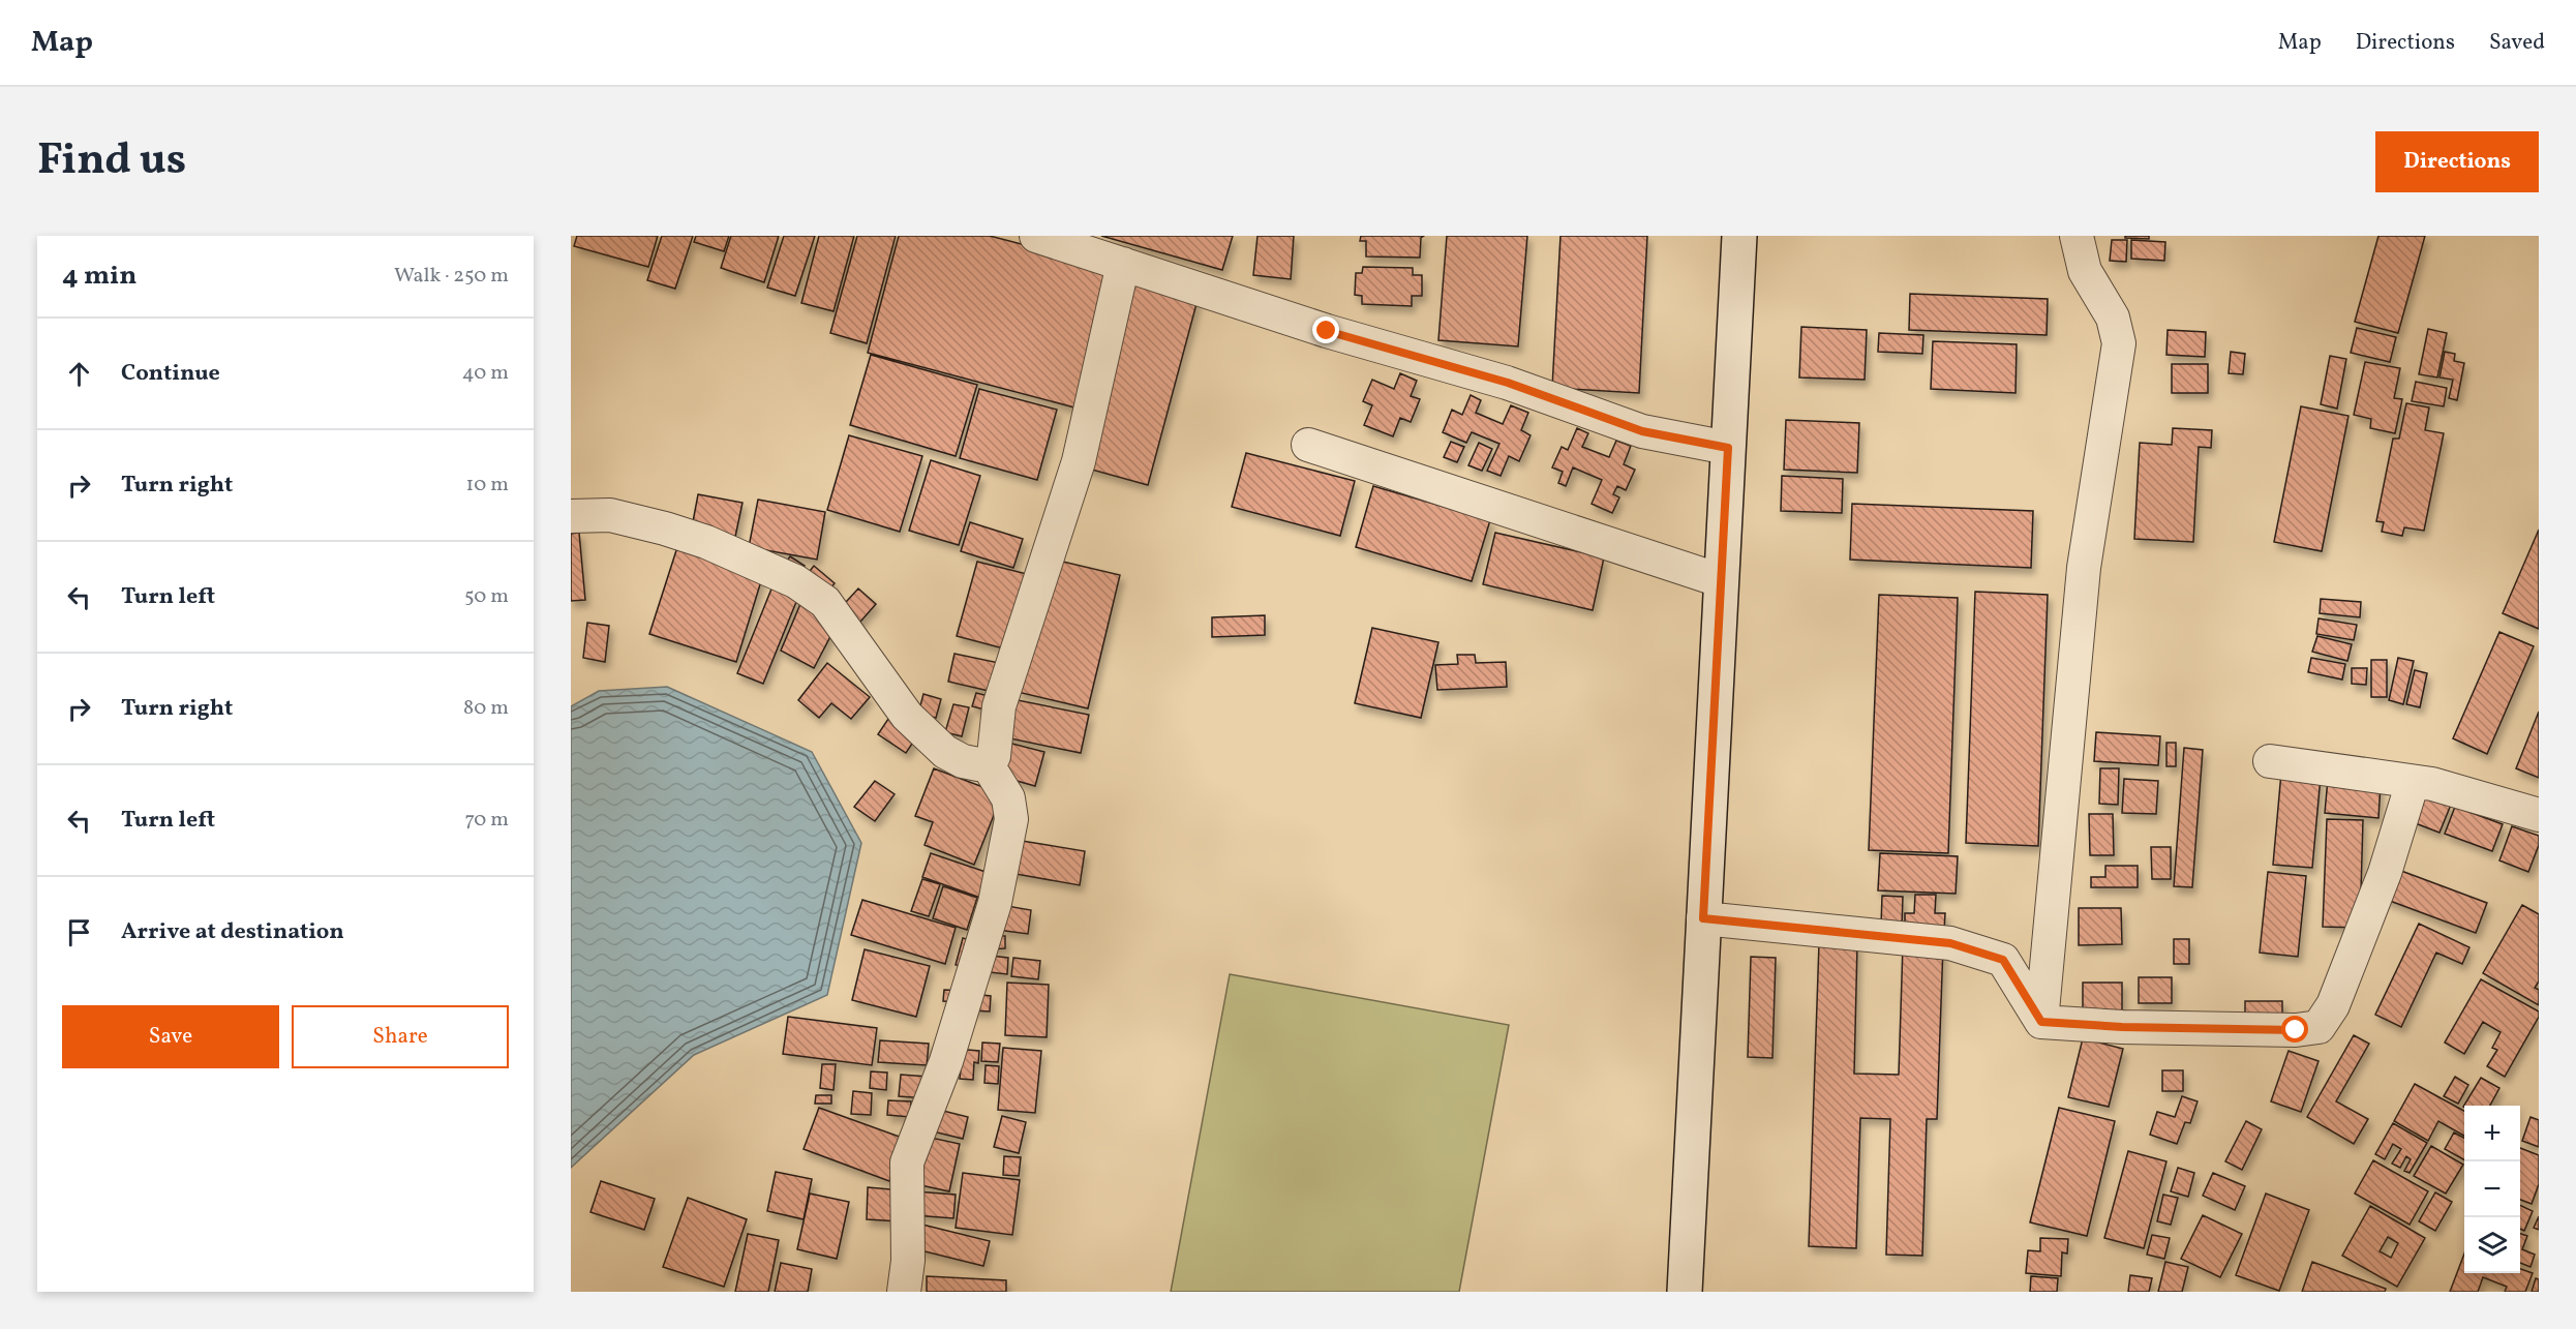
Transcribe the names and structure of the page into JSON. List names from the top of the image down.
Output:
{
  "page": {
    "header": "Map",
    "nav": ["Map", "Directions", "Saved"],
    "title": "Find us",
    "buttons": [
      "Directions",
      ["Save", "Share"]
    ],
    "heading": ["4 min", "Walk · 250 m"],
    "list": [
      ["Continue", "40 m"],
      ["Turn right", "10 m"],
      ["Turn left", "50 m"],
      ["Turn right", "80 m"],
      ["Turn left", "70 m"],
      "Arrive at destination"
    ],
    "map_buttons": ["+", "−"]
  }
}
